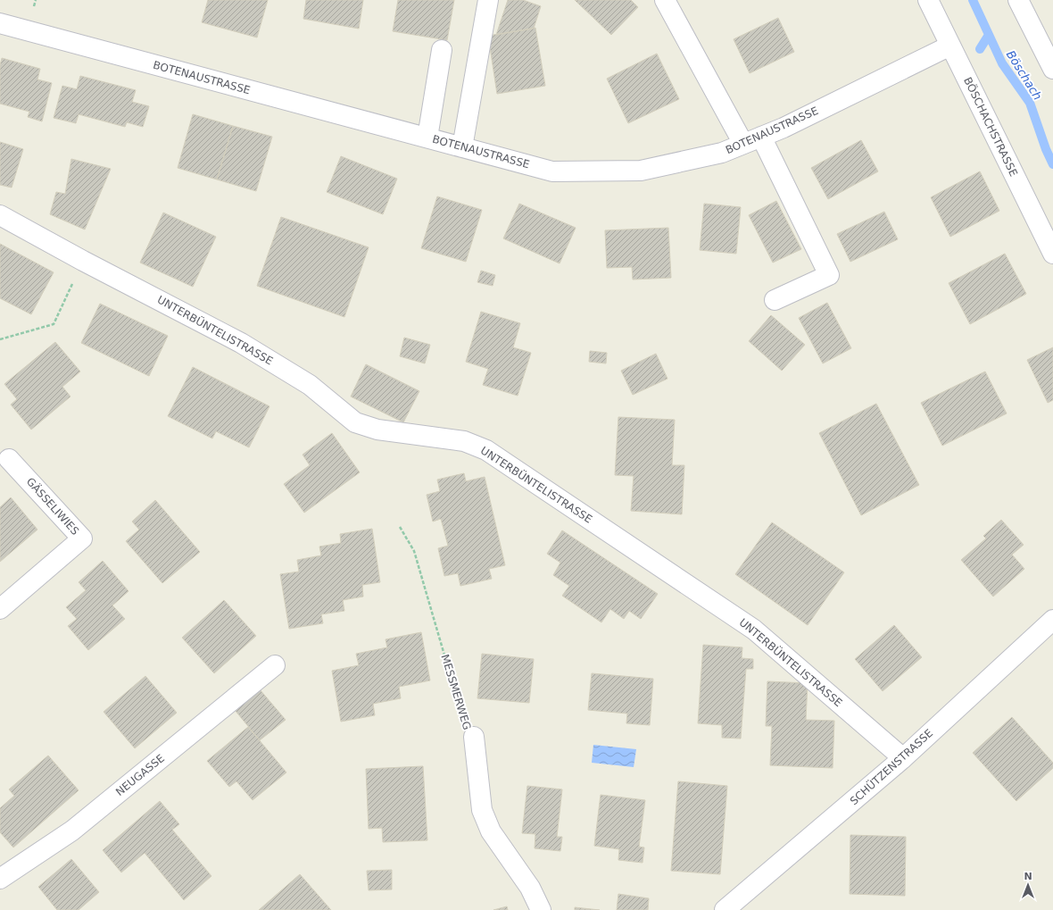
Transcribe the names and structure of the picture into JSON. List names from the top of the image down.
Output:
{
  "streets": {
    "street": [
      "BOTENAUSTRASSE",
      "BÖSCHACHSTRASSE",
      "UNTERBÜNTELISTRASSE",
      "GÄSSELIWIES",
      "MESSMERWEG",
      "SCHÜTZENSTRASSE",
      "NEUGASSE"
    ]
  },
  "crossings": [
    ["BOTENAUSTRASSE", "BÖSCHACHSTRASSE"],
    ["UNTERBÜNTELISTRASSE", "SCHÜTZENSTRASSE"]
  ],
  "water": ["Böschach"],
  "north": "top"
}
